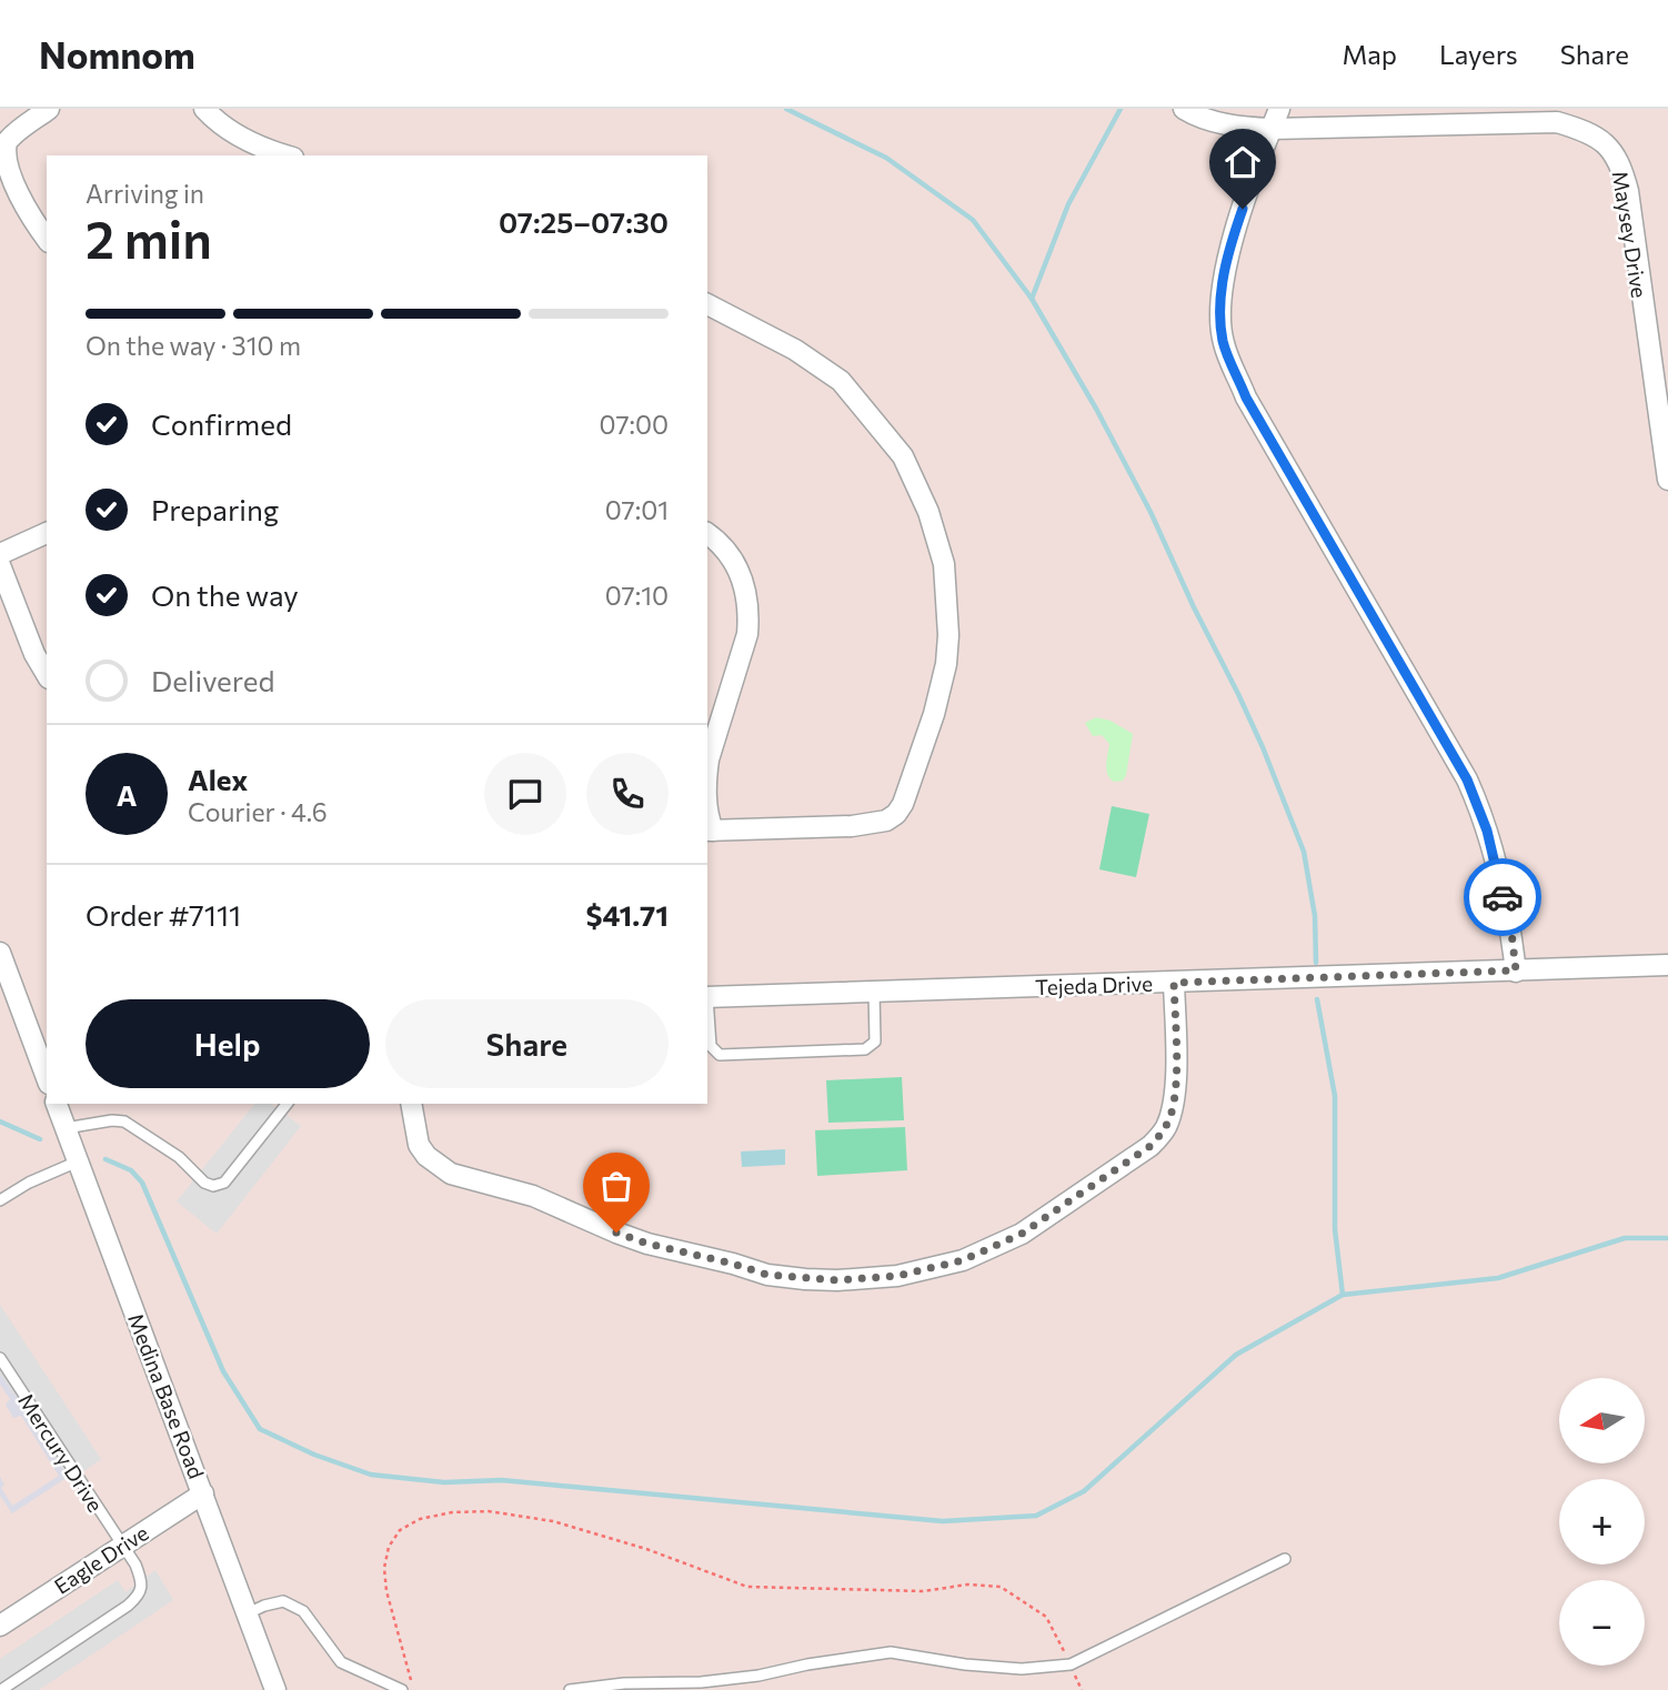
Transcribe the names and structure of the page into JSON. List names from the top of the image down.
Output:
{
  "streets": {
    "street": [
      "Maysey Drive",
      "Tejeda Drive",
      "Medina Base Road",
      "Eagle Drive"
    ],
    "lane": ["Mercury Drive"]
  },
  "crossings": [
    ["Medina Base Road", "Eagle Drive"],
    ["Mercury Drive", "Eagle Drive"]
  ],
  "north": "left",
  "page": {
    "header": "Nomnom",
    "nav": ["Map", "Layers", "Share"],
    "heading": ["2 min", "Arriving in", "07:25–07:30"],
    "panel": [
      "Alex",
      "Courier · 4.6",
      "Order #7111",
      "$41.71"
    ],
    "bar": "On the way · 310 m",
    "list": [
      ["Confirmed", "07:00"],
      ["Preparing", "07:01"],
      ["On the way", "07:10"],
      "Delivered"
    ],
    "round": "A",
    "buttons": ["Help", "Share"],
    "map_buttons": ["+", "−"]
  }
}
